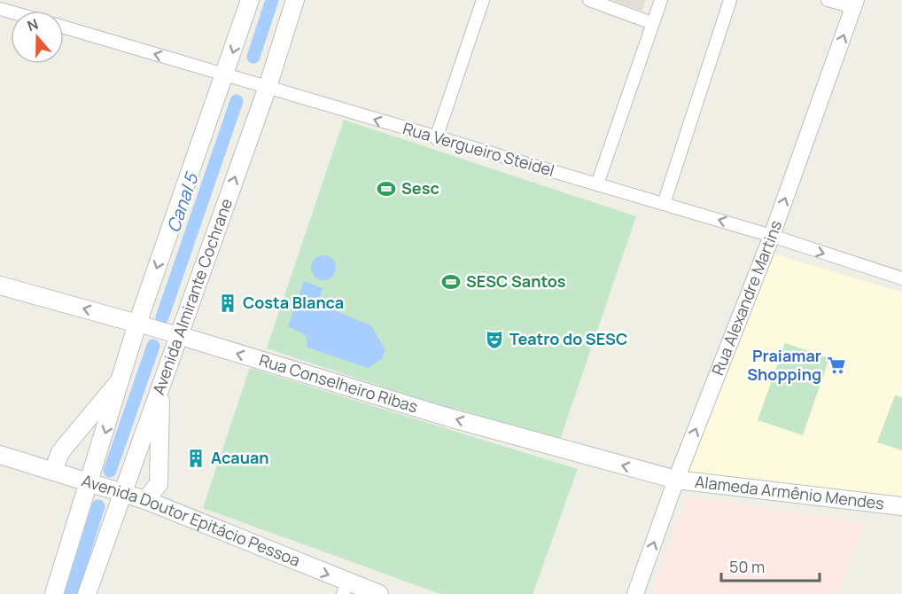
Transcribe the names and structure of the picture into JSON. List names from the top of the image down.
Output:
{
  "streets": {
    "main road": [
      "Avenida Almirante Cochrane",
      "Rua Conselheiro Ribas",
      "Alameda Armênio Mendes",
      "Avenida Doutor Epitácio Pessoa"
    ],
    "street": ["Rua Vergueiro Steidel", "Rua Alexandre Martins"]
  },
  "crossings": [
    ["Rua Vergueiro Steidel", "Avenida Almirante Cochrane"],
    ["Rua Vergueiro Steidel", "Rua Alexandre Martins"],
    ["Avenida Almirante Cochrane", "Rua Conselheiro Ribas"],
    ["Avenida Almirante Cochrane", "Avenida Doutor Epitácio Pessoa"],
    ["Rua Alexandre Martins", "Rua Conselheiro Ribas"],
    ["Rua Alexandre Martins", "Alameda Armênio Mendes"],
    ["Rua Conselheiro Ribas", "Alameda Armênio Mendes"]
  ],
  "one_way": ["Rua Conselheiro Ribas", "Avenida Doutor Epitácio Pessoa"],
  "water": ["Canal 5"],
  "places": {
    "sports": ["Sesc", "SESC Santos"],
    "building": ["Costa Blanca", "Acauan"],
    "theatre": ["Teatro do SESC"],
    "supermarket": ["Praiamar Shopping"]
  },
  "scale_bar": "50 m",
  "north": "top"
}
